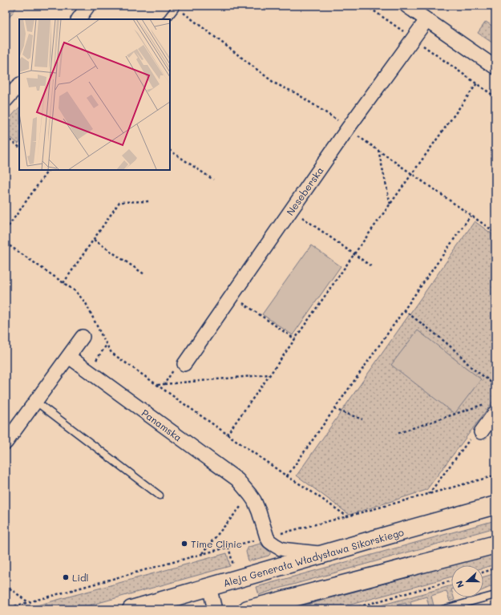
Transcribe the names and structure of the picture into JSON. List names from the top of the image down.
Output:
{
  "streets": {
    "main road": ["Aleja Generała Władysława Sikorskiego"],
    "street": ["Neseberska", "Panamska"]
  },
  "places": ["Time Clinic", "Lidl"],
  "north": "left"
}
